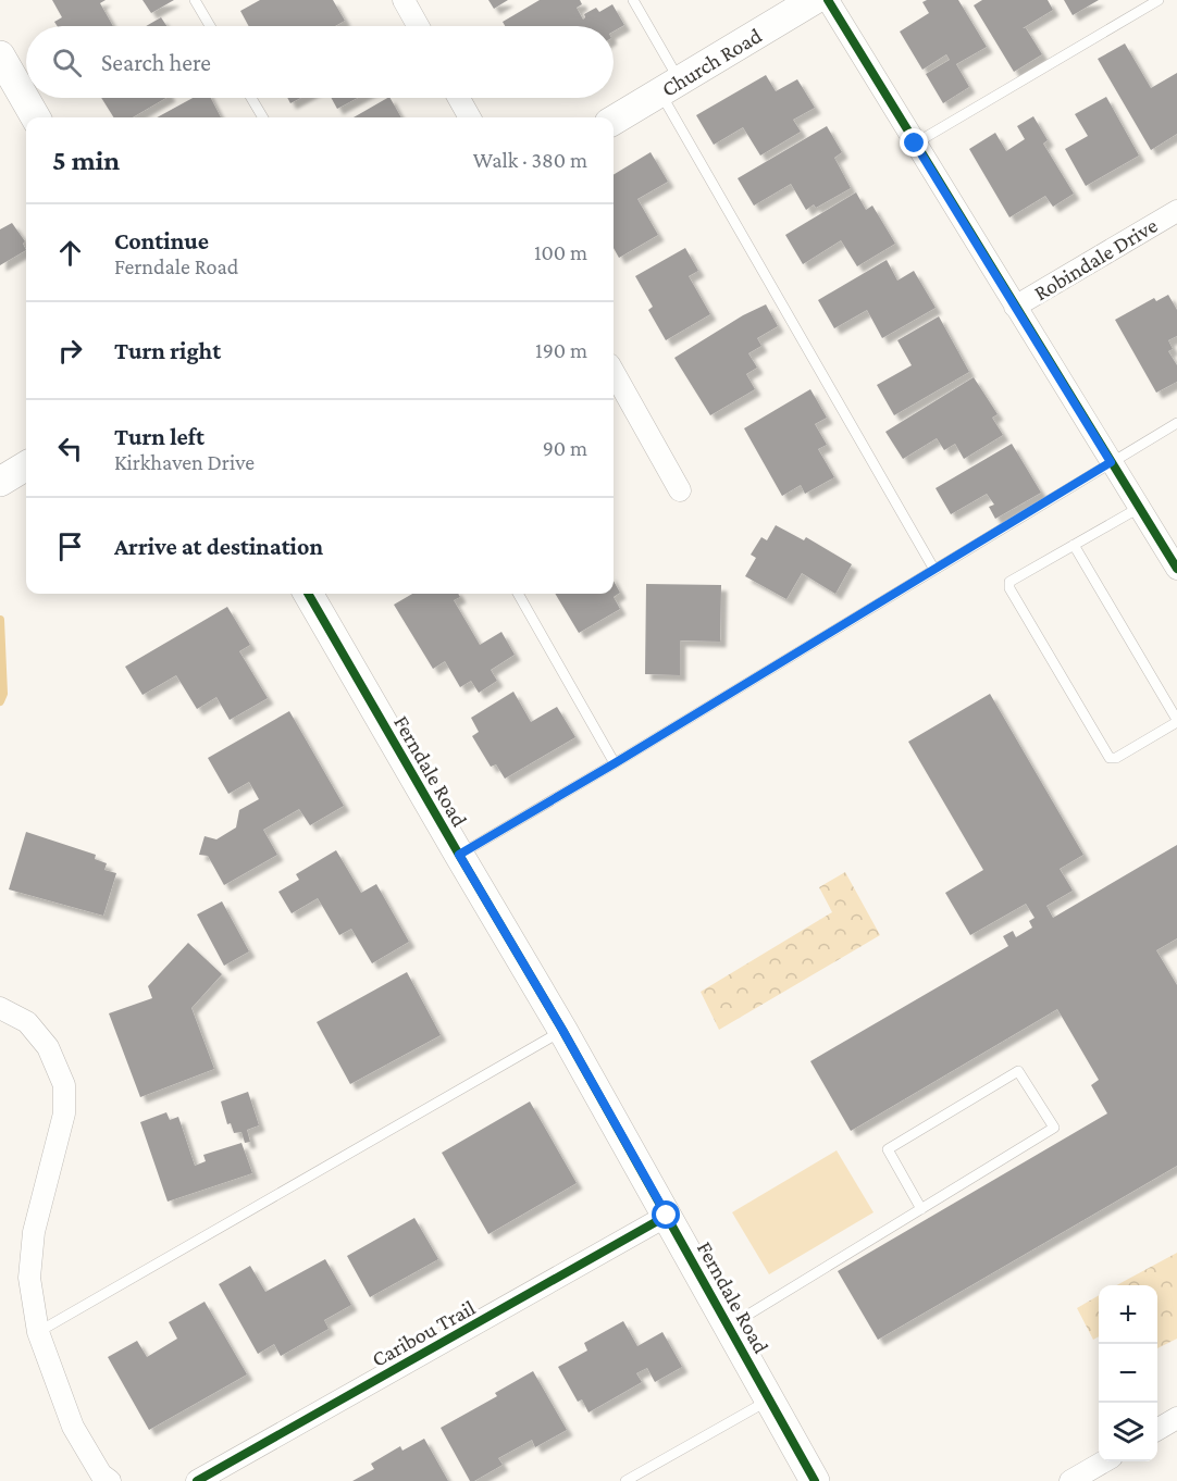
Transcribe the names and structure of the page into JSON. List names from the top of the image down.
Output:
{
  "streets": {
    "street": [
      "Church Road",
      "Robindale Drive",
      "Ferndale Road",
      "Caribou Trail"
    ]
  },
  "crossings": [
    ["Ferndale Road", "Caribou Trail"]
  ],
  "page": {
    "search": "Search here",
    "heading": ["5 min", "Walk · 380 m"],
    "list": [
      ["Continue", "Ferndale Road", "100 m"],
      ["Turn right", "190 m"],
      ["Turn left", "Kirkhaven Drive", "90 m"],
      "Arrive at destination"
    ],
    "map_buttons": ["+", "−"]
  }
}
